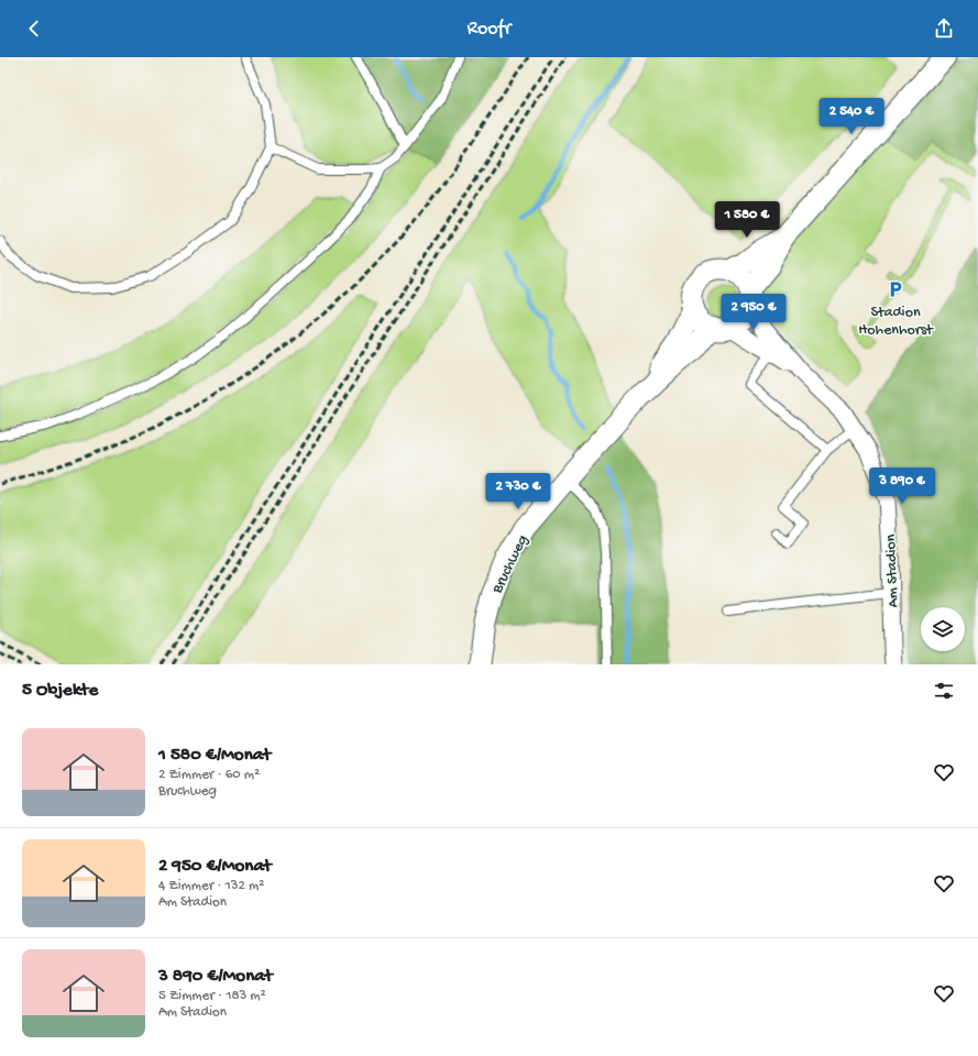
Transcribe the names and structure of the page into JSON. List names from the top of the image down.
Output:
{
  "streets": {
    "street": ["Bruchweg", "Am Stadion"]
  },
  "crossings": [
    ["Bruchweg", "Am Stadion"]
  ],
  "places": {
    "parking": ["Stadion Hohenhorst"]
  },
  "page": {
    "header": "Roofr",
    "price": [
      "2 540 €",
      "1 580 €",
      "2 950 €",
      "3 890 €",
      "2 730 €"
    ],
    "heading": "5 Objekte",
    "list": [
      {
        "name": "1 580 €/Monat",
        "note": "2 Zimmer · 60 m² · Bruchweg"
      },
      {
        "name": "2 950 €/Monat",
        "note": "4 Zimmer · 132 m² · Am Stadion"
      },
      {
        "name": "3 890 €/Monat",
        "note": "5 Zimmer · 183 m² · Am Stadion"
      }
    ]
  }
}
